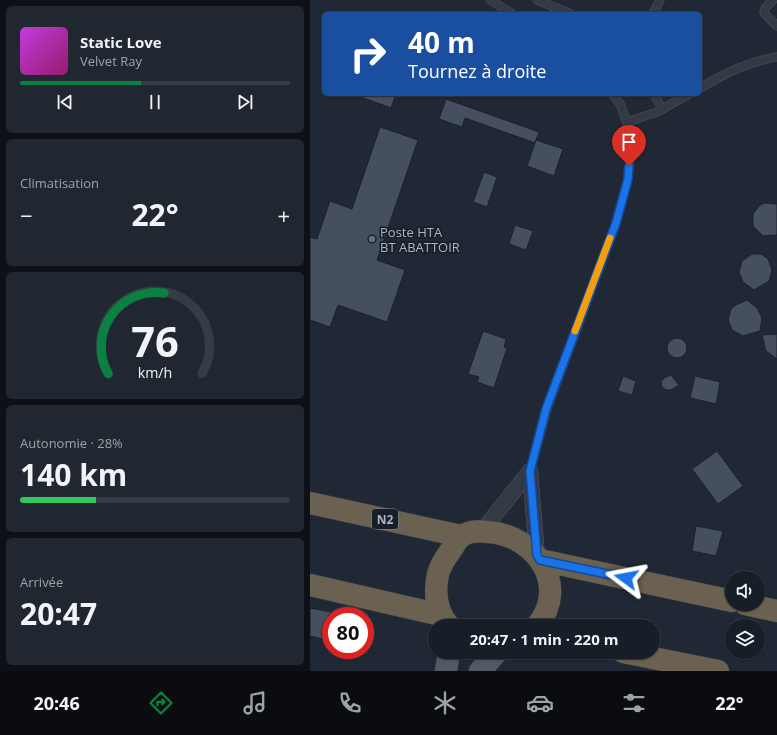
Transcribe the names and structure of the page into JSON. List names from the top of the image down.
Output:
{
  "streets": {
    "highway": ["N2"]
  },
  "places": ["Poste HTA BT ABATTOIR"],
  "page": {
    "turn": ["40 m", "Tournez à droite"],
    "song": ["Static Love", "Velvet Ray"],
    "tile": [
      "Climatisation",
      ["Autonomie · 28%", "140 km"],
      ["Arrivée", "20:47"]
    ],
    "heat": ["−", "22°", "+"],
    "limit": "80",
    "trip": "20:47 · 1 min · 220 m",
    "tabs": ["20:46", "22°"],
    "gauge": ["76", "km/h"]
  }
}
